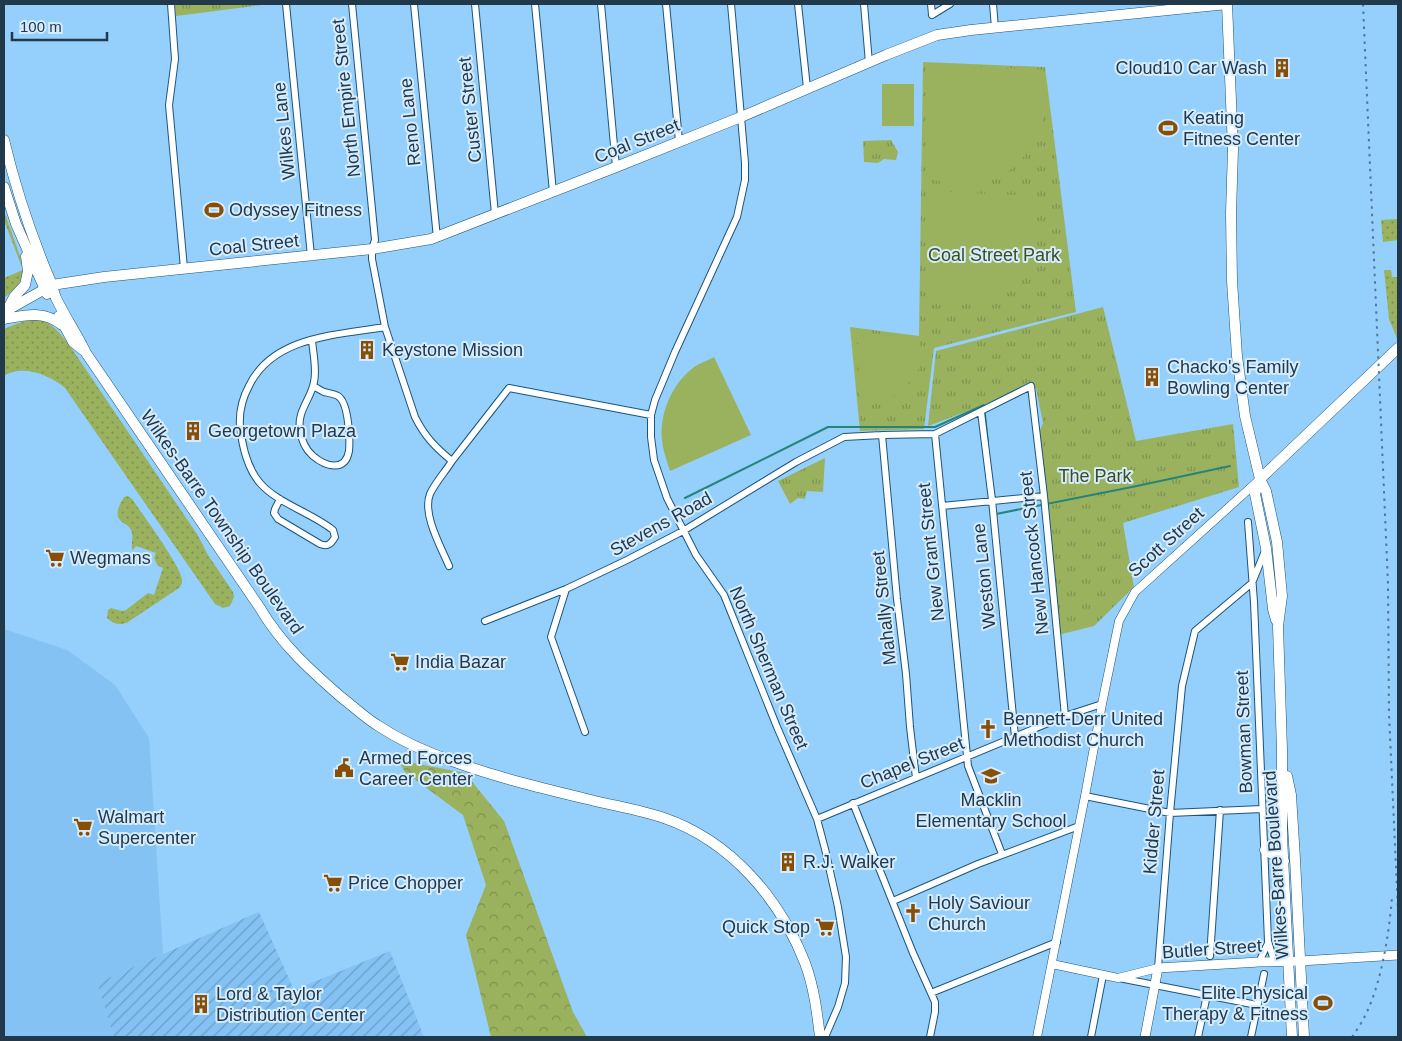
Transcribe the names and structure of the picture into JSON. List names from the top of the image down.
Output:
{
  "streets": {
    "main road": [
      "Coal Street",
      "Wilkes-Barre Township Boulevard",
      "Scott Street",
      "Kidder Street",
      "Wilkes-Barre Boulevard",
      "Butler Street"
    ],
    "street": [
      "North Empire Street",
      "Custer Street",
      "Reno Lane",
      "Wilkes Lane",
      "Stevens Road",
      "New Grant Street",
      "New Hancock Street",
      "Weston Lane",
      "Mahally Street",
      "North Sherman Street",
      "Bowman Street",
      "Chapel Street"
    ]
  },
  "crossings": [
    ["North Empire Street", "Coal Street"],
    ["Custer Street", "Coal Street"],
    ["Reno Lane", "Coal Street"],
    ["Wilkes Lane", "Coal Street"],
    ["Coal Street", "Wilkes-Barre Township Boulevard"],
    ["Coal Street", "North Sherman Street"],
    ["Stevens Road", "Mahally Street"],
    ["Stevens Road", "North Sherman Street"],
    ["Scott Street", "Chapel Street"],
    ["Scott Street", "Wilkes-Barre Boulevard"],
    ["New Grant Street", "Chapel Street"],
    ["New Hancock Street", "Weston Lane"],
    ["New Hancock Street", "Chapel Street"],
    ["Weston Lane", "Chapel Street"],
    ["Mahally Street", "Chapel Street"],
    ["North Sherman Street", "Chapel Street"],
    ["Bowman Street", "Kidder Street"],
    ["Bowman Street", "Butler Street"],
    ["Kidder Street", "Wilkes-Barre Boulevard"],
    ["Kidder Street", "Butler Street"],
    ["Wilkes-Barre Boulevard", "Butler Street"]
  ],
  "parks": ["Coal Street Park", "The Park"],
  "places": {
    "building": [
      "Cloud10 Car Wash",
      "Keystone Mission",
      "Chacko's Family Bowling Center",
      "Georgetown Plaza",
      "R.J. Walker",
      "Lord & Taylor Distribution Center"
    ],
    "sports": ["Keating Fitness Center", "Odyssey Fitness", "Elite Physical Therapy & Fitness"],
    "supermarket": [
      "Wegmans",
      "India Bazar",
      "Walmart Supercenter",
      "Price Chopper",
      "Quick Stop"
    ],
    "church": ["Bennett-Derr United Methodist Church", "Holy Saviour Church"],
    "public building": ["Armed Forces Career Center"],
    "school or university": ["Macklin Elementary School"]
  },
  "scale_bar": "100 m"
}
